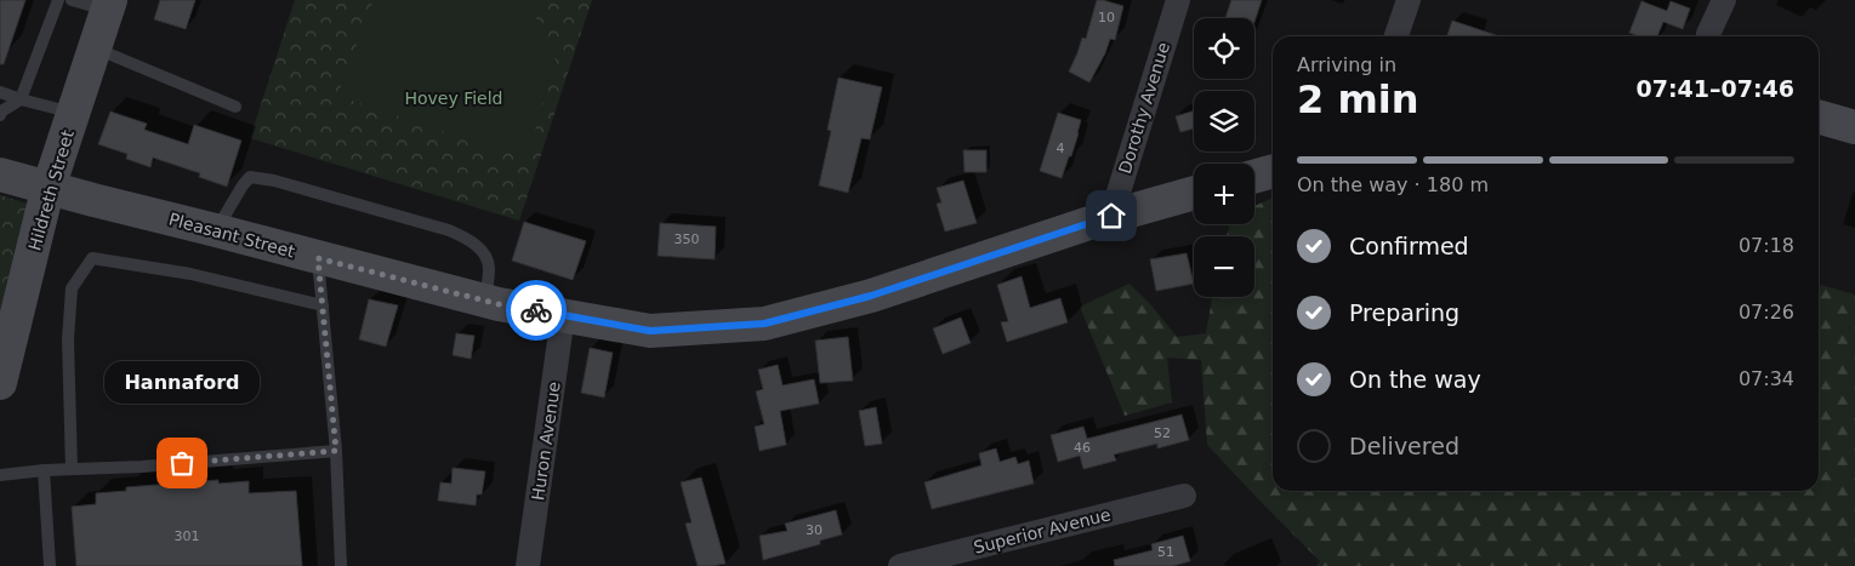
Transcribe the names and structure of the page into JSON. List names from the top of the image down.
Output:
{
  "streets": {
    "main road": ["Hildreth Street", "Pleasant Street"],
    "street": ["Dorothy Avenue", "Huron Avenue", "Superior Avenue"]
  },
  "crossings": [
    ["Dorothy Avenue", "Pleasant Street"],
    ["Hildreth Street", "Pleasant Street"],
    ["Pleasant Street", "Huron Avenue"]
  ],
  "parks": ["Hovey Field"],
  "places": ["Hannaford"],
  "house_numbers": [
    "10",
    "4",
    "350",
    "52",
    "46",
    "30",
    "301",
    "51"
  ],
  "page": {
    "map_buttons": ["+", "−"],
    "heading": ["2 min", "Arriving in", "07:41–07:46"],
    "bar": "On the way · 180 m",
    "list": [
      ["Confirmed", "07:18"],
      ["Preparing", "07:26"],
      ["On the way", "07:34"],
      "Delivered"
    ],
    "bubble": "Hannaford"
  }
}
